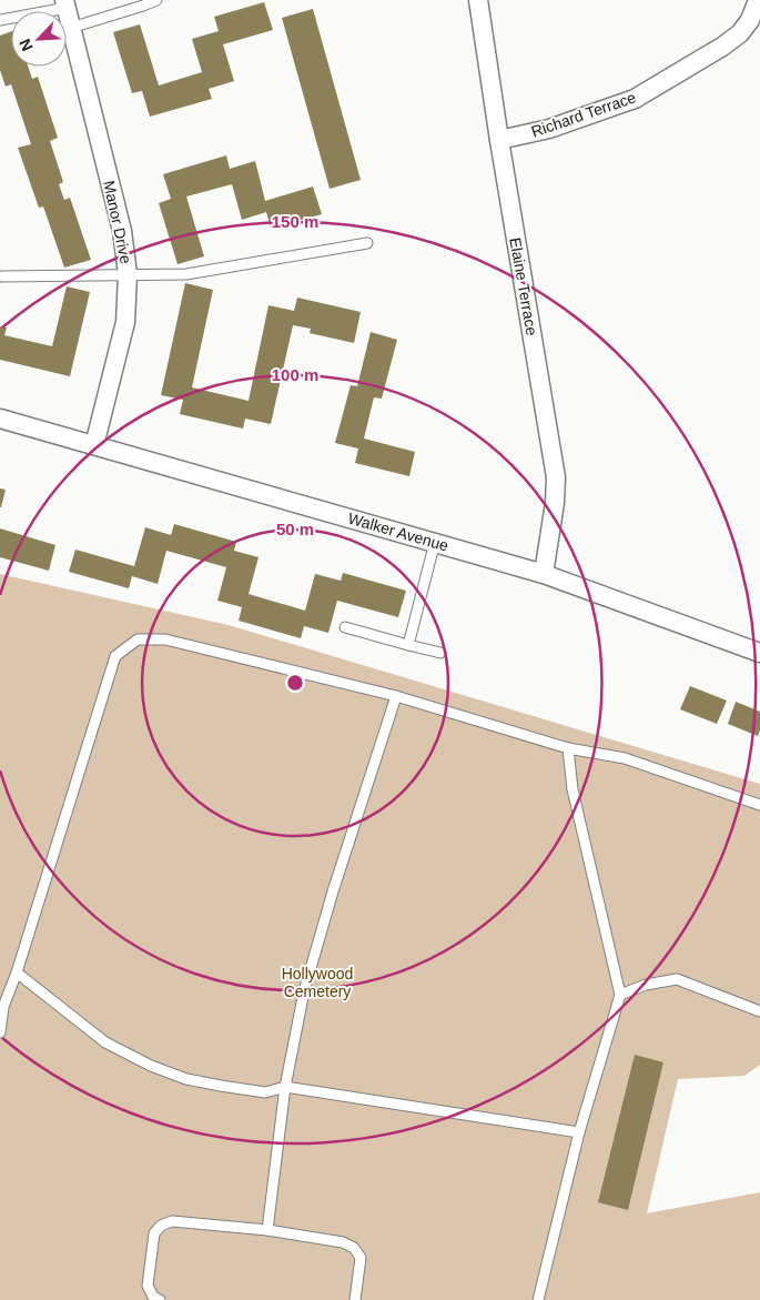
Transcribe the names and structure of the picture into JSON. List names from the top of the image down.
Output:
{
  "streets": {
    "street": [
      "Richard Terrace",
      "Manor Drive",
      "Elaine Terrace",
      "Walker Avenue"
    ]
  },
  "crossings": [
    ["Richard Terrace", "Elaine Terrace"],
    ["Manor Drive", "Walker Avenue"],
    ["Elaine Terrace", "Walker Avenue"]
  ],
  "parks": ["Hollywood Cemetery"],
  "north": "bottom left",
  "rings": ["150 m", "100 m", "50 m"]
}
